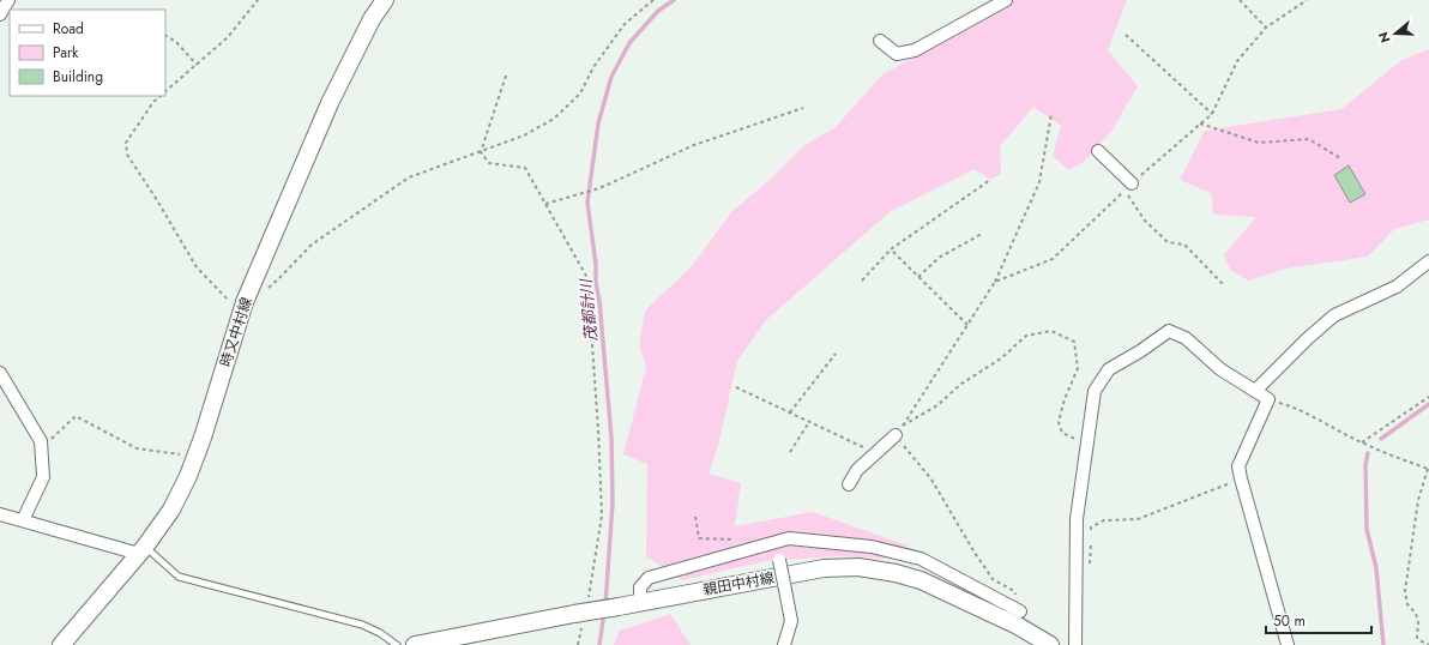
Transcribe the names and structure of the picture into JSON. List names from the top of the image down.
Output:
{
  "streets": {
    "main road": ["時又中村線", "親田中村線"]
  },
  "water": ["茂都計川"],
  "legend": ["Road", "Park", "Building"],
  "scale_bar": "50 m",
  "north": "left"
}
